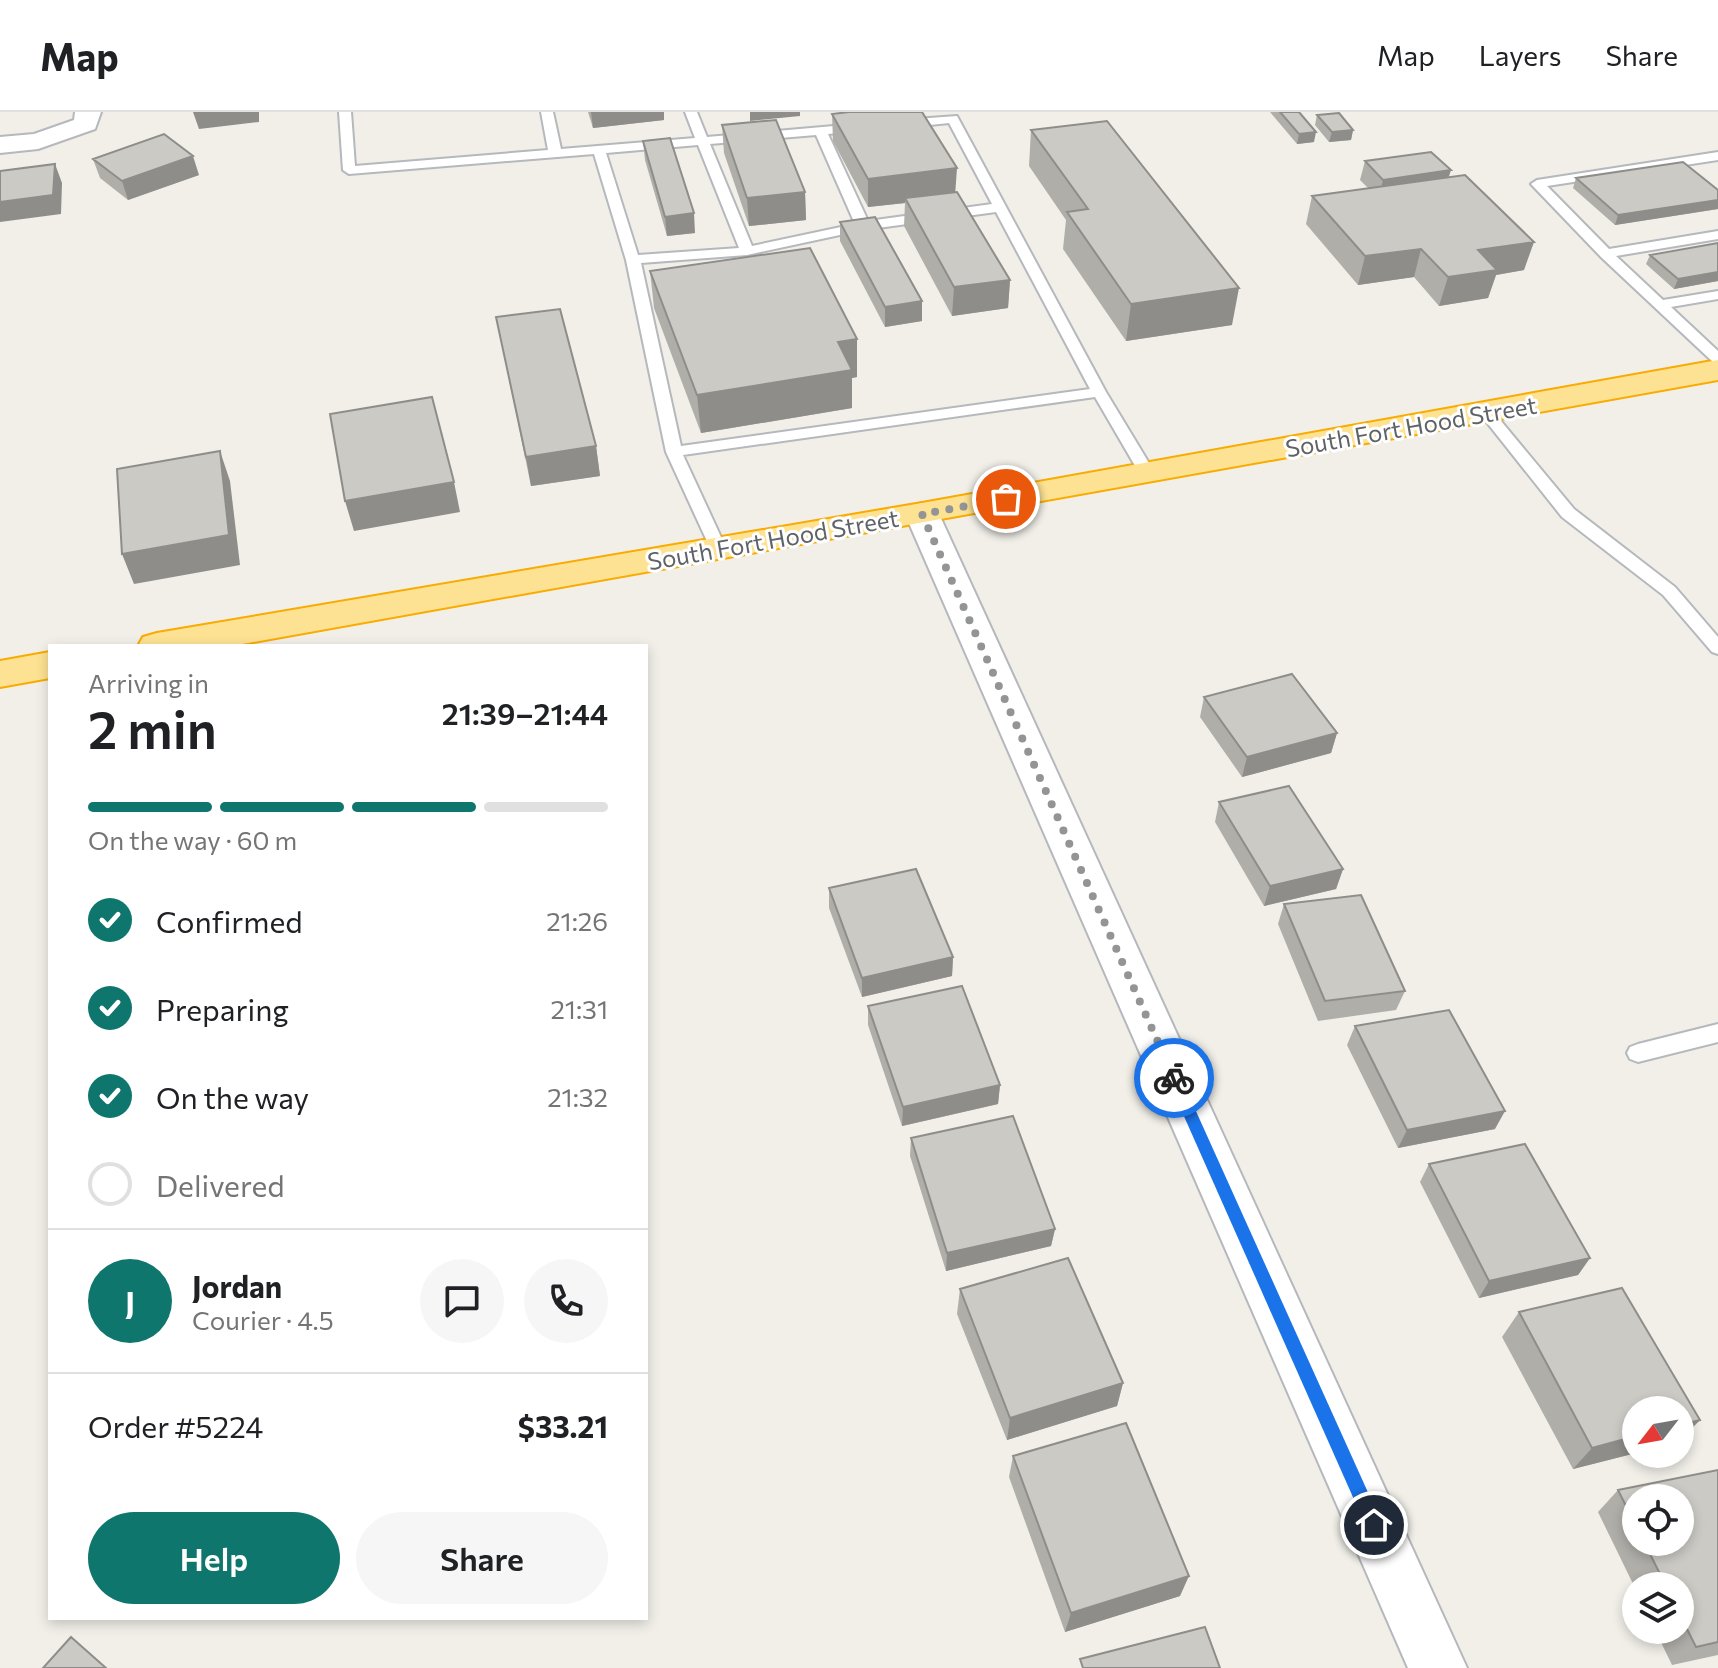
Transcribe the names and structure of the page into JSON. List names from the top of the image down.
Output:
{
  "streets": {
    "highway": ["South Fort Hood Street"]
  },
  "north": "bottom left",
  "page": {
    "header": "Map",
    "nav": ["Map", "Layers", "Share"],
    "heading": ["2 min", "Arriving in", "21:39–21:44"],
    "panel": [
      "Jordan",
      "Courier · 4.5",
      "Order #5224",
      "$33.21"
    ],
    "bar": "On the way · 60 m",
    "list": [
      ["Confirmed", "21:26"],
      ["Preparing", "21:31"],
      ["On the way", "21:32"],
      "Delivered"
    ],
    "round": "J",
    "buttons": ["Help", "Share"]
  }
}
